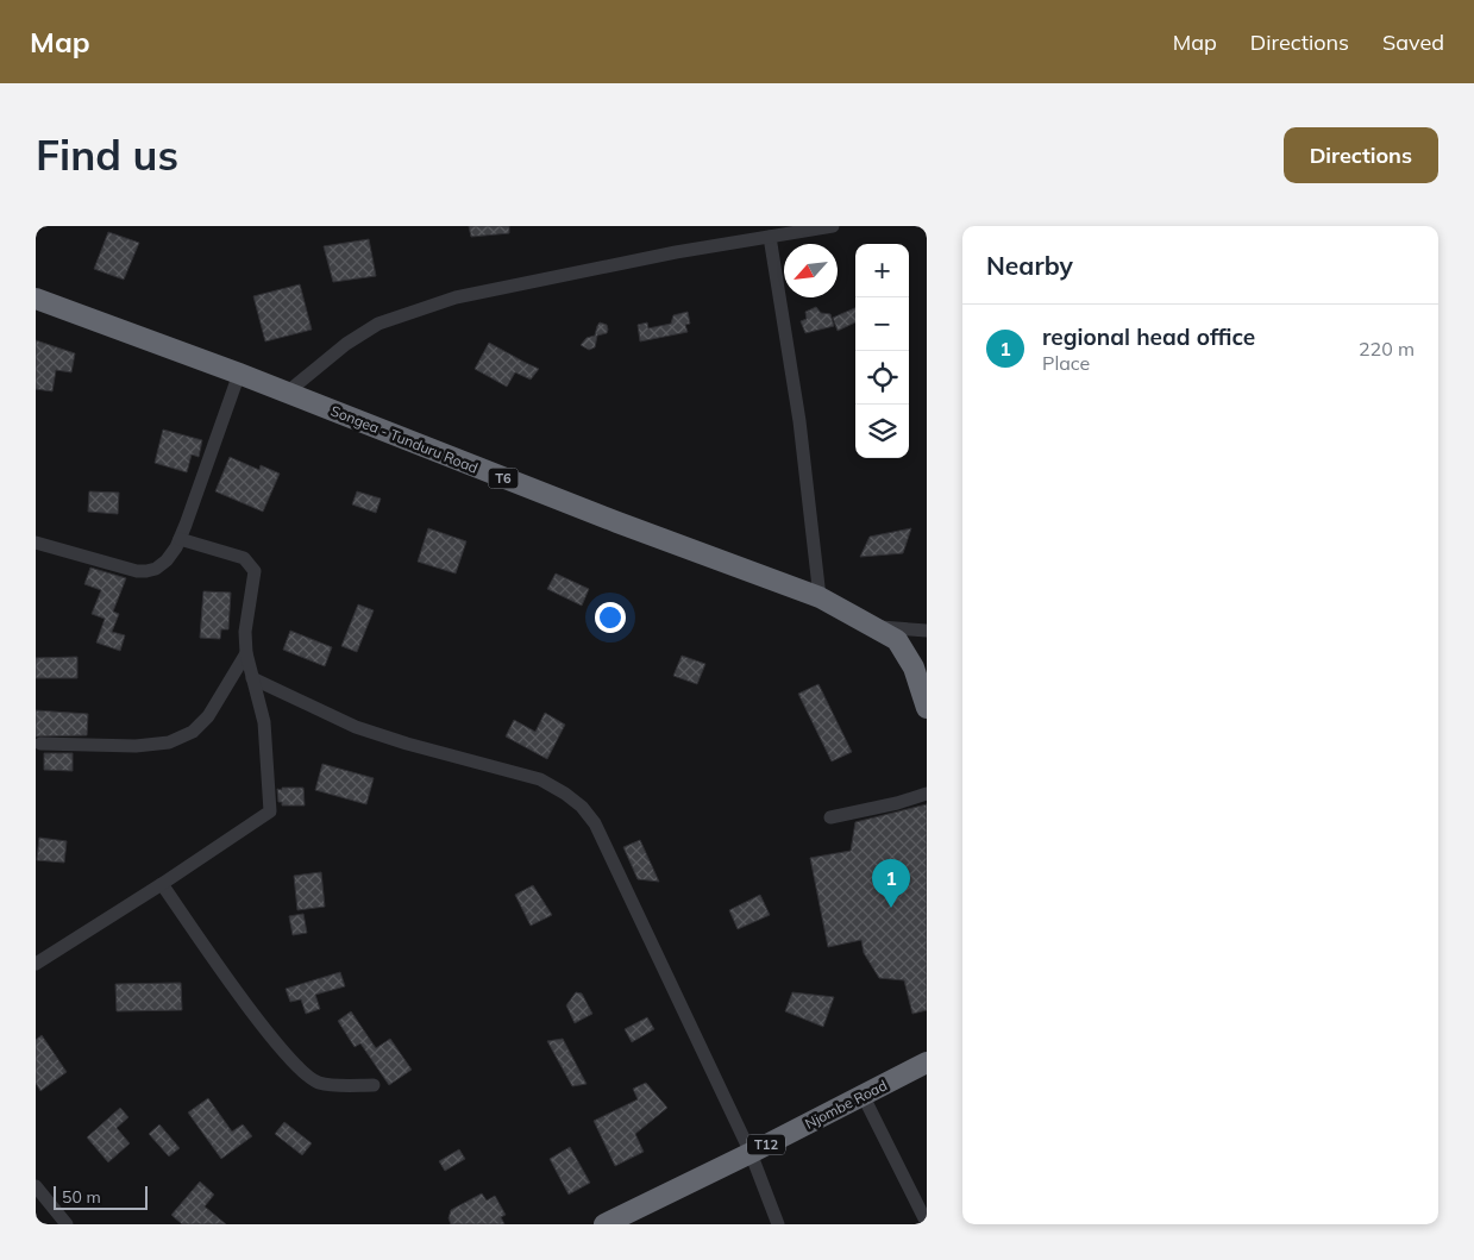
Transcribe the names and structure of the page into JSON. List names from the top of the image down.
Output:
{
  "streets": {
    "highway": [
      "Songea - Tunduru Road",
      "T6",
      "Njombe Road",
      "T12"
    ]
  },
  "scale_bar": "50 m",
  "north": "bottom left",
  "page": {
    "header": "Map",
    "nav": ["Map", "Directions", "Saved"],
    "buttons": "Directions",
    "title": "Find us",
    "heading": "Nearby",
    "map_buttons": ["+", "−"],
    "list": [
      {
        "mark": "1",
        "name": "regional head office",
        "note": "Place",
        "value": "220 m"
      }
    ],
    "pins": "1",
    "scale": "50 m"
  }
}
